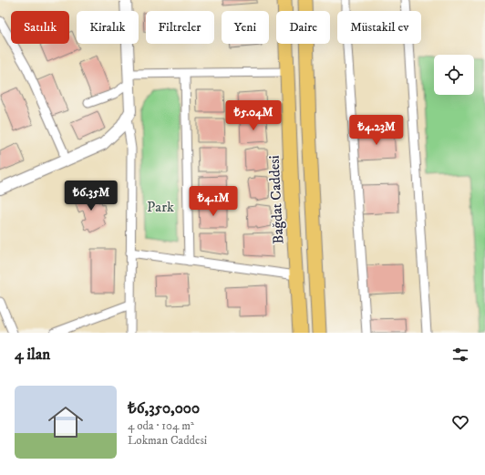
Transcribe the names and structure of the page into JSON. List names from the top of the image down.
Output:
{
  "streets": {
    "main road": ["Bağdat Caddesi"]
  },
  "parks": ["Park"],
  "page": {
    "chip": [
      "Satılık",
      "Kiralık",
      "Filtreler",
      "Yeni",
      "Daire",
      "Müstakil ev"
    ],
    "price": [
      "₺5.04M",
      "₺4.23M",
      "₺6.35M",
      "₺4.1M"
    ],
    "heading": "4 ilan",
    "list": [
      {
        "name": "₺6,350,000",
        "note": "4 oda · 104 m² · Lokman Caddesi"
      }
    ]
  }
}
